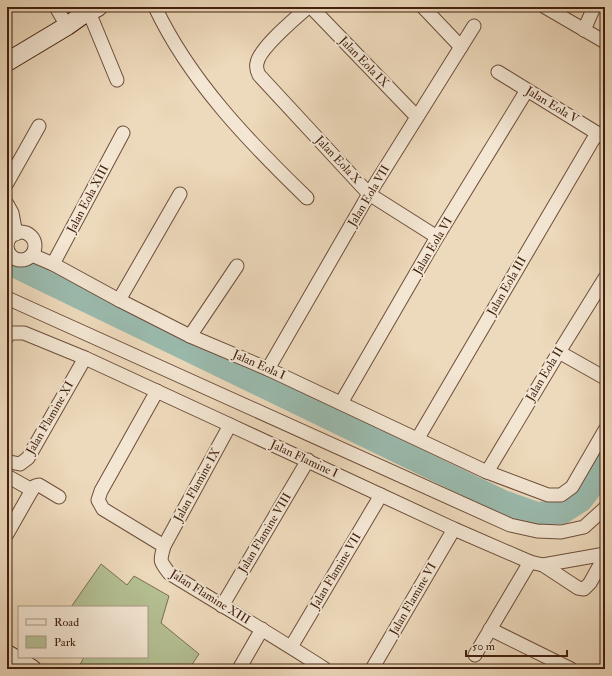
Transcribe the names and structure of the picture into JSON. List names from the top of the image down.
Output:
{
  "streets": {
    "street": [
      "Jalan Eola IX",
      "Jalan Eola V",
      "Jalan Eola X",
      "Jalan Eola VII",
      "Jalan Eola XIII",
      "Jalan Eola VI",
      "Jalan Eola III",
      "Jalan Eola I",
      "Jalan Eola II",
      "Jalan Flamine XI",
      "Jalan Flamine I",
      "Jalan Flamine IX",
      "Jalan Flamine VIII",
      "Jalan Flamine VII",
      "Jalan Flamine XIII",
      "Jalan Flamine VI"
    ]
  },
  "crossings": [
    ["Jalan Eola IX", "Jalan Eola VII"],
    ["Jalan Eola V", "Jalan Eola VI"],
    ["Jalan Eola V", "Jalan Eola III"],
    ["Jalan Eola X", "Jalan Eola VII"],
    ["Jalan Eola X", "Jalan Eola VI"],
    ["Jalan Eola VII", "Jalan Eola I"],
    ["Jalan Eola XIII", "Jalan Eola I"],
    ["Jalan Eola VI", "Jalan Eola I"],
    ["Jalan Eola III", "Jalan Eola I"],
    ["Jalan Eola I", "Jalan Eola II"],
    ["Jalan Flamine XI", "Jalan Flamine I"],
    ["Jalan Flamine I", "Jalan Flamine IX"],
    ["Jalan Flamine I", "Jalan Flamine VIII"],
    ["Jalan Flamine I", "Jalan Flamine VII"],
    ["Jalan Flamine I", "Jalan Flamine VI"],
    ["Jalan Flamine IX", "Jalan Flamine XIII"],
    ["Jalan Flamine VIII", "Jalan Flamine XIII"],
    ["Jalan Flamine VII", "Jalan Flamine XIII"]
  ],
  "legend": ["Road", "Park"],
  "scale_bar": "50 m"
}
